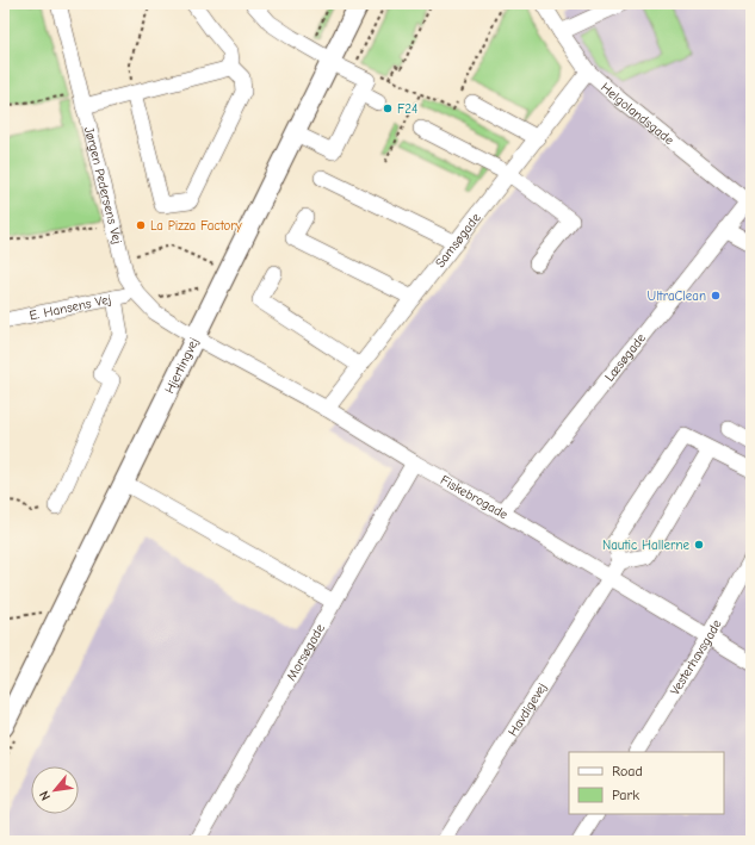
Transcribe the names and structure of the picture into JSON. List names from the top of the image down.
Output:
{
  "streets": {
    "main road": ["Hjertingvej"],
    "street": [
      "Helgolandsgade",
      "Jørgen Pedersens Vej",
      "Samsøgade",
      "E. Hansens Vej",
      "Læsøgade",
      "Fiskebrogade",
      "Morsøgade",
      "Vesterhavsgade",
      "Havdigevej"
    ]
  },
  "crossings": [
    ["Helgolandsgade", "Samsøgade"],
    ["Helgolandsgade", "Læsøgade"],
    ["Jørgen Pedersens Vej", "E. Hansens Vej"],
    ["Jørgen Pedersens Vej", "Hjertingvej"],
    ["Jørgen Pedersens Vej", "Fiskebrogade"],
    ["Samsøgade", "Fiskebrogade"],
    ["Læsøgade", "Fiskebrogade"],
    ["Hjertingvej", "Fiskebrogade"],
    ["Fiskebrogade", "Morsøgade"],
    ["Fiskebrogade", "Vesterhavsgade"],
    ["Fiskebrogade", "Havdigevej"]
  ],
  "places": [
    "F24",
    "La Pizza Factory",
    "UltraClean",
    "Nautic Hallerne"
  ],
  "legend": ["Road", "Park"],
  "north": "bottom left"
}
